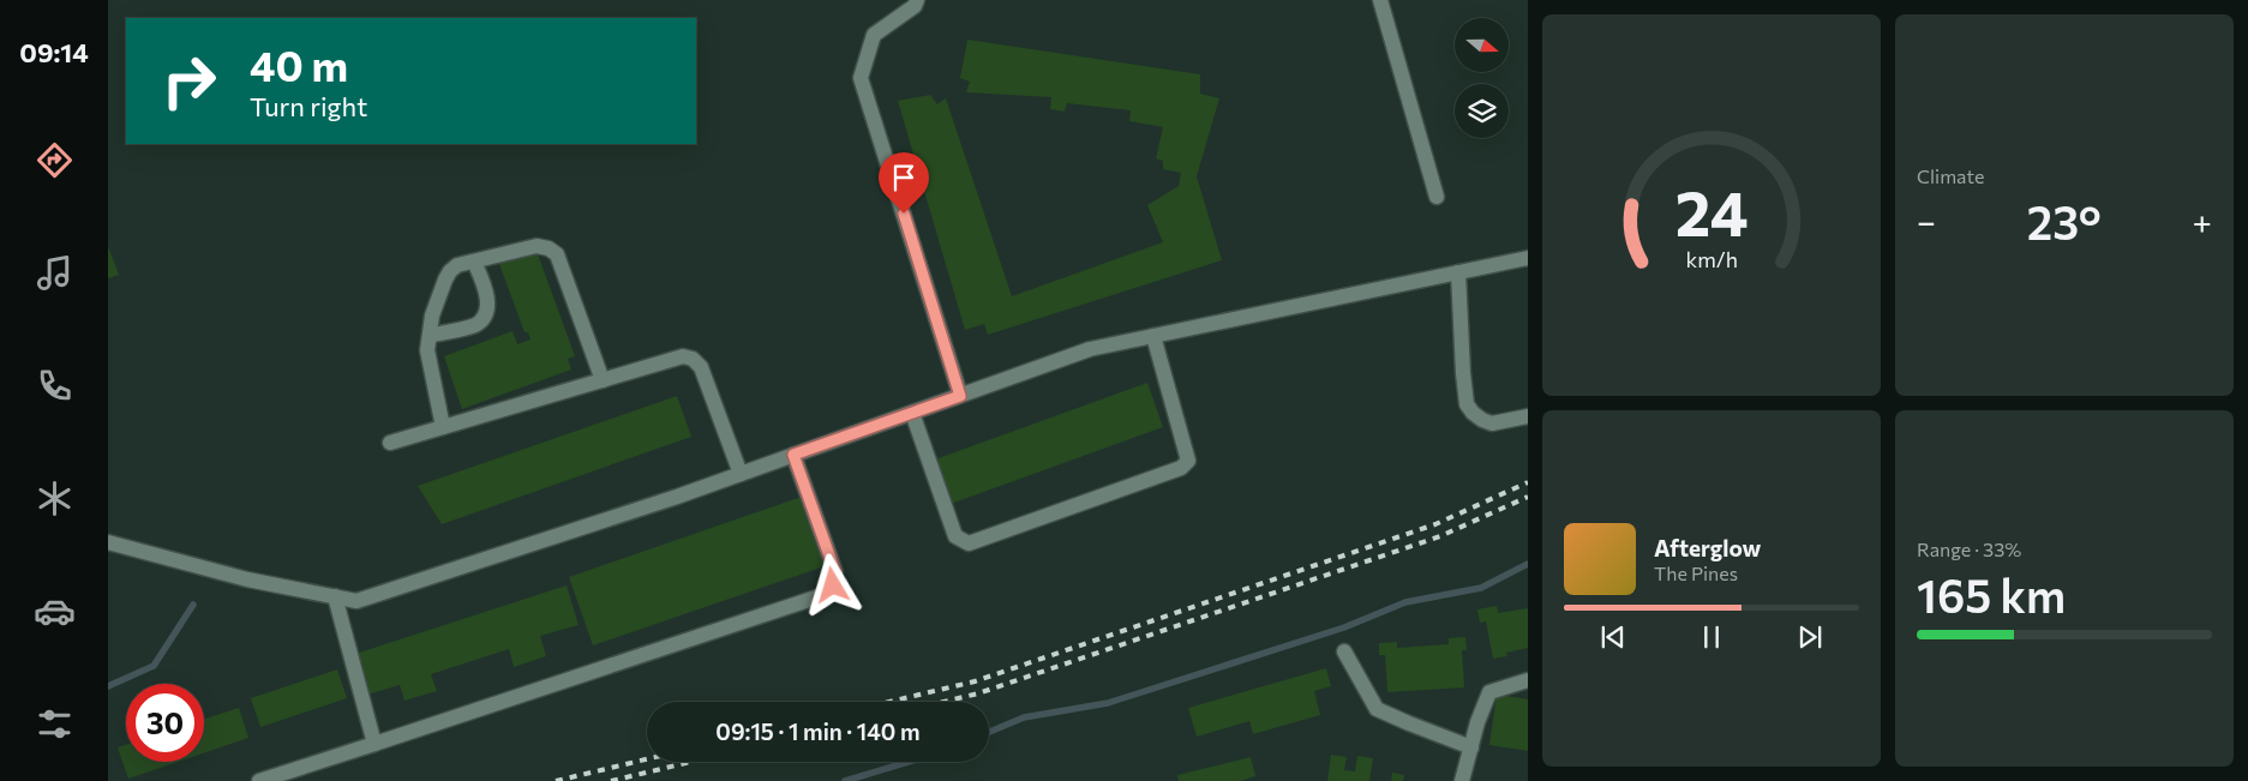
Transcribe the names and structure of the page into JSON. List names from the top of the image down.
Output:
{
  "north": "right",
  "page": {
    "tabs": "09:14",
    "tile": [
      "Climate",
      ["Range · 33%", "165 km"]
    ],
    "turn": ["40 m", "Turn right"],
    "heat": ["−", "23°", "+"],
    "song": ["Afterglow", "The Pines"],
    "limit": "30",
    "trip": "09:15 · 1 min · 140 m",
    "gauge": ["24", "km/h"]
  }
}
